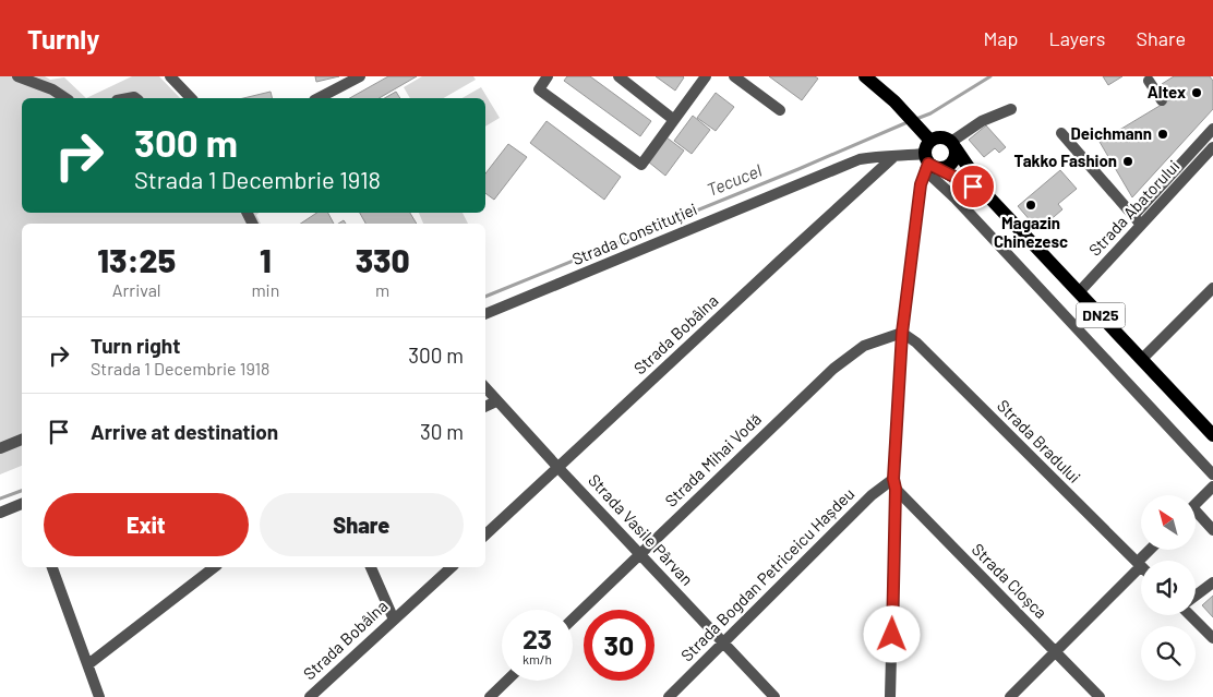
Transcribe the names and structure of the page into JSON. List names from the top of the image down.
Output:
{
  "streets": {
    "main road": ["DN25"],
    "street": [
      "Strada Abatorului",
      "Strada Constituției",
      "Strada Bobâlna",
      "Strada Bradului",
      "Strada Mihai Vodă",
      "Strada Vasile Pârvan",
      "Strada Bogdan Petriceicu Hașdeu",
      "Strada Cloșca"
    ]
  },
  "crossings": [
    ["Strada Abatorului", "DN25"],
    ["Strada Constituției", "DN25"],
    ["Strada Constituției", "Strada Bobâlna"],
    ["Strada Bobâlna", "Strada Vasile Pârvan"],
    ["Strada Bradului", "Strada Mihai Vodă"],
    ["Strada Mihai Vodă", "Strada Vasile Pârvan"],
    ["Strada Vasile Pârvan", "Strada Bogdan Petriceicu Hașdeu"],
    ["Strada Bogdan Petriceicu Hașdeu", "Strada Cloșca"]
  ],
  "water": ["Tecucel"],
  "places": [
    "Altex",
    "Deichmann",
    "Takko Fashion",
    "Magazin Chinezesc"
  ],
  "north": "top left",
  "page": {
    "header": "Turnly",
    "nav": ["Map", "Layers", "Share"],
    "turn": ["300 m", "Strada 1 Decembrie 1918"],
    "eta": [
      "13:25",
      "Arrival",
      "1",
      "min",
      "330",
      "m"
    ],
    "list": [
      {
        "name": "Turn right",
        "note": "Strada 1 Decembrie 1918",
        "value": "300 m"
      },
      {
        "name": "Arrive at destination",
        "value": "30 m"
      }
    ],
    "buttons": ["Exit", "Share"],
    "speed": "23 km/h",
    "limit": "30"
  }
}
